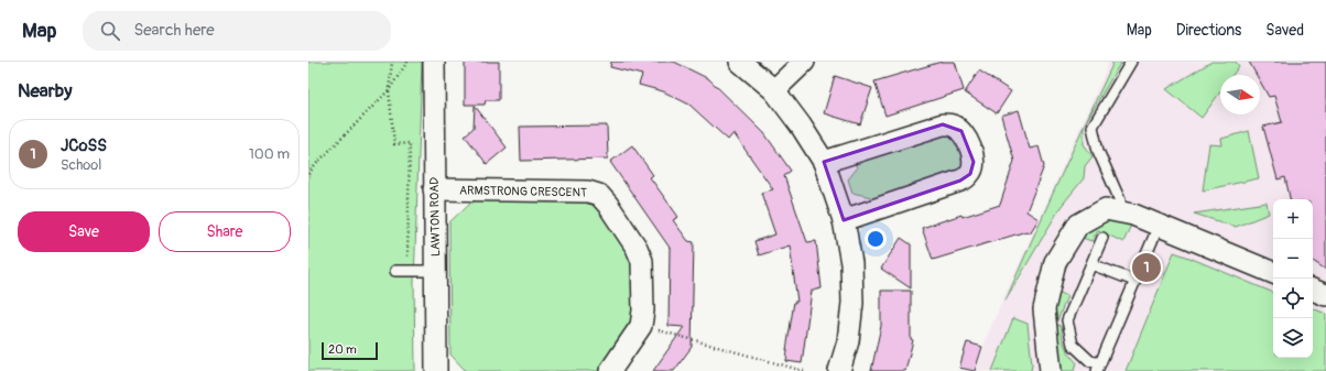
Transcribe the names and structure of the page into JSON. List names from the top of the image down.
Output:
{
  "streets": {
    "street": ["ARMSTRONG CRESCENT", "LAWTON ROAD"]
  },
  "crossings": [
    ["ARMSTRONG CRESCENT", "LAWTON ROAD"]
  ],
  "scale_bar": "20 m",
  "north": "right",
  "page": {
    "header": "Map",
    "search": "Search here",
    "nav": ["Map", "Directions", "Saved"],
    "heading": "Nearby",
    "list": [
      {
        "mark": "1",
        "name": "JCoSS",
        "note": "School",
        "value": "100 m"
      }
    ],
    "buttons": ["Save", "Share"],
    "map_buttons": ["+", "−"],
    "pins": "1",
    "scale": "20 m"
  }
}
